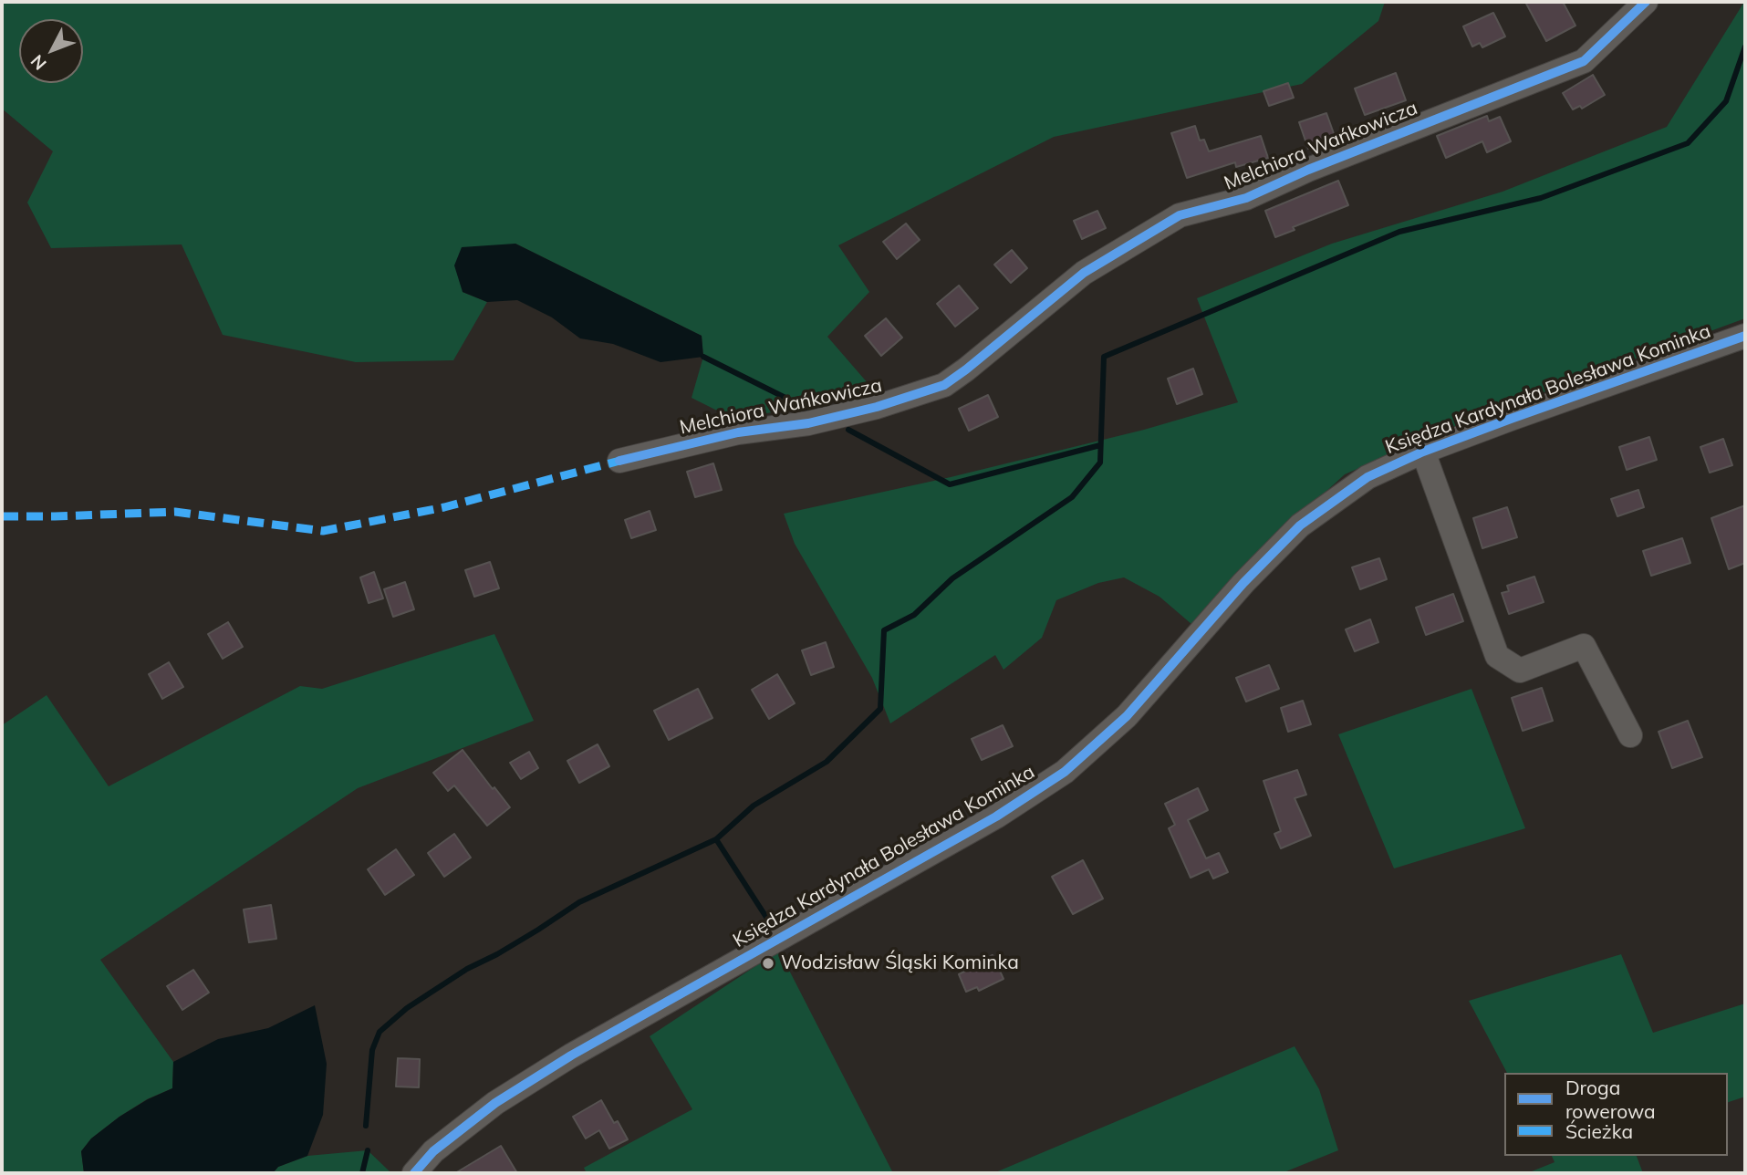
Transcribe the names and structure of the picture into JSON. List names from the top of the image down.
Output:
{
  "streets": {
    "street": ["Melchiora Wańkowicza", "Księdza Kardynała Bolesława Kominka"]
  },
  "places": ["Wodzisław Śląski Kominka"],
  "legend": ["Droga rowerowa", "Ścieżka"],
  "north": "bottom left"
}
